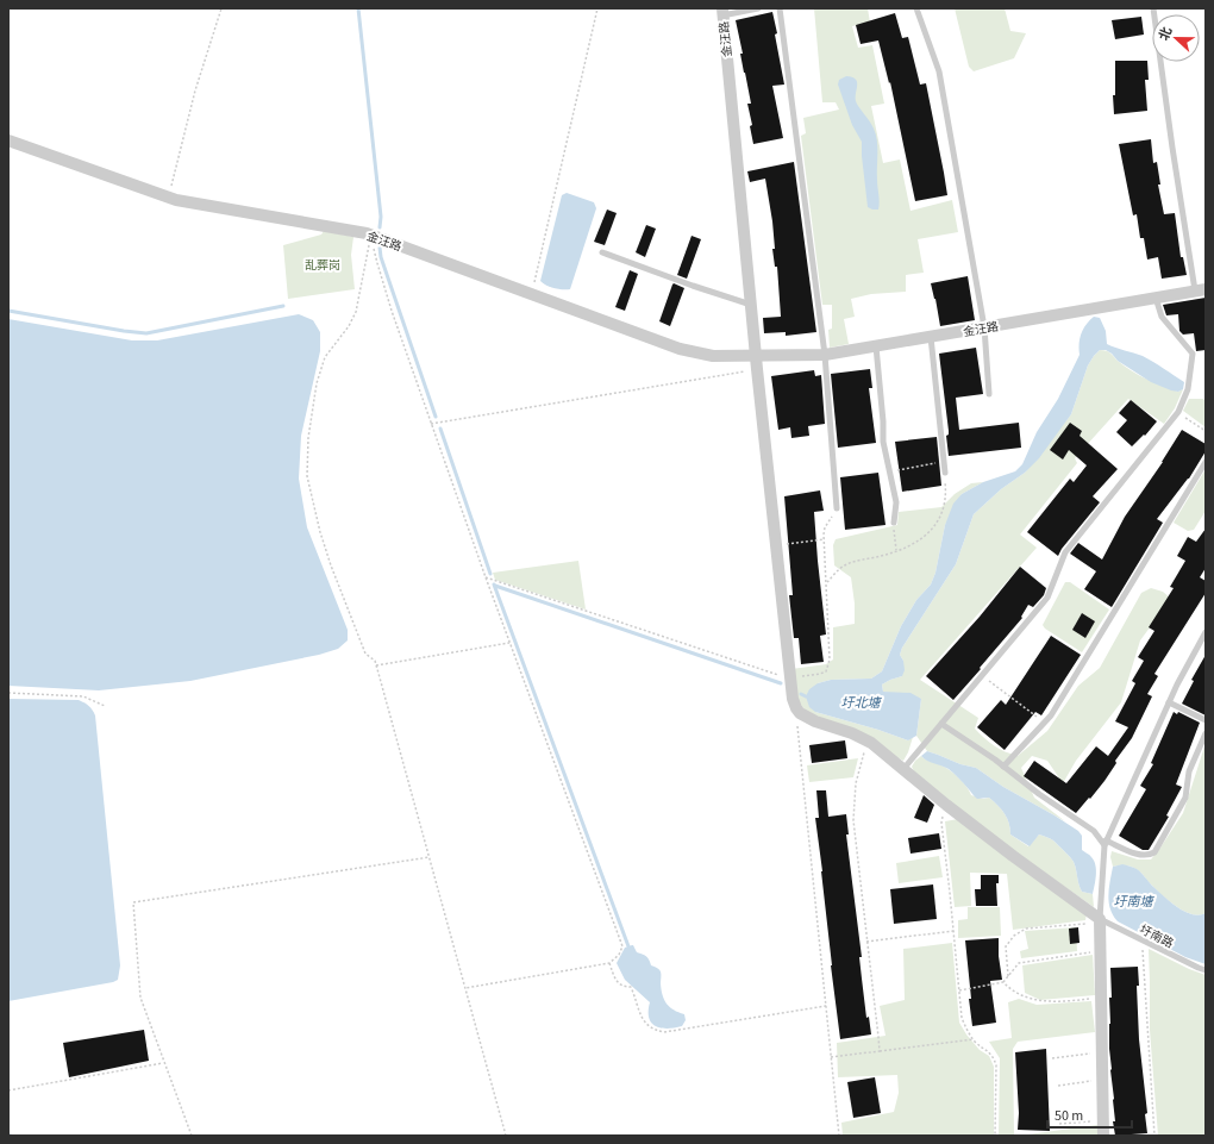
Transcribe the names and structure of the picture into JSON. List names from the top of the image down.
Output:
{
  "streets": {
    "street": ["金汪路"],
    "lane": ["圩南路"]
  },
  "water": ["圩北塘", "圩南塘"],
  "parks": ["乱葬岗"],
  "scale_bar": "50 m",
  "north": "left"
}
